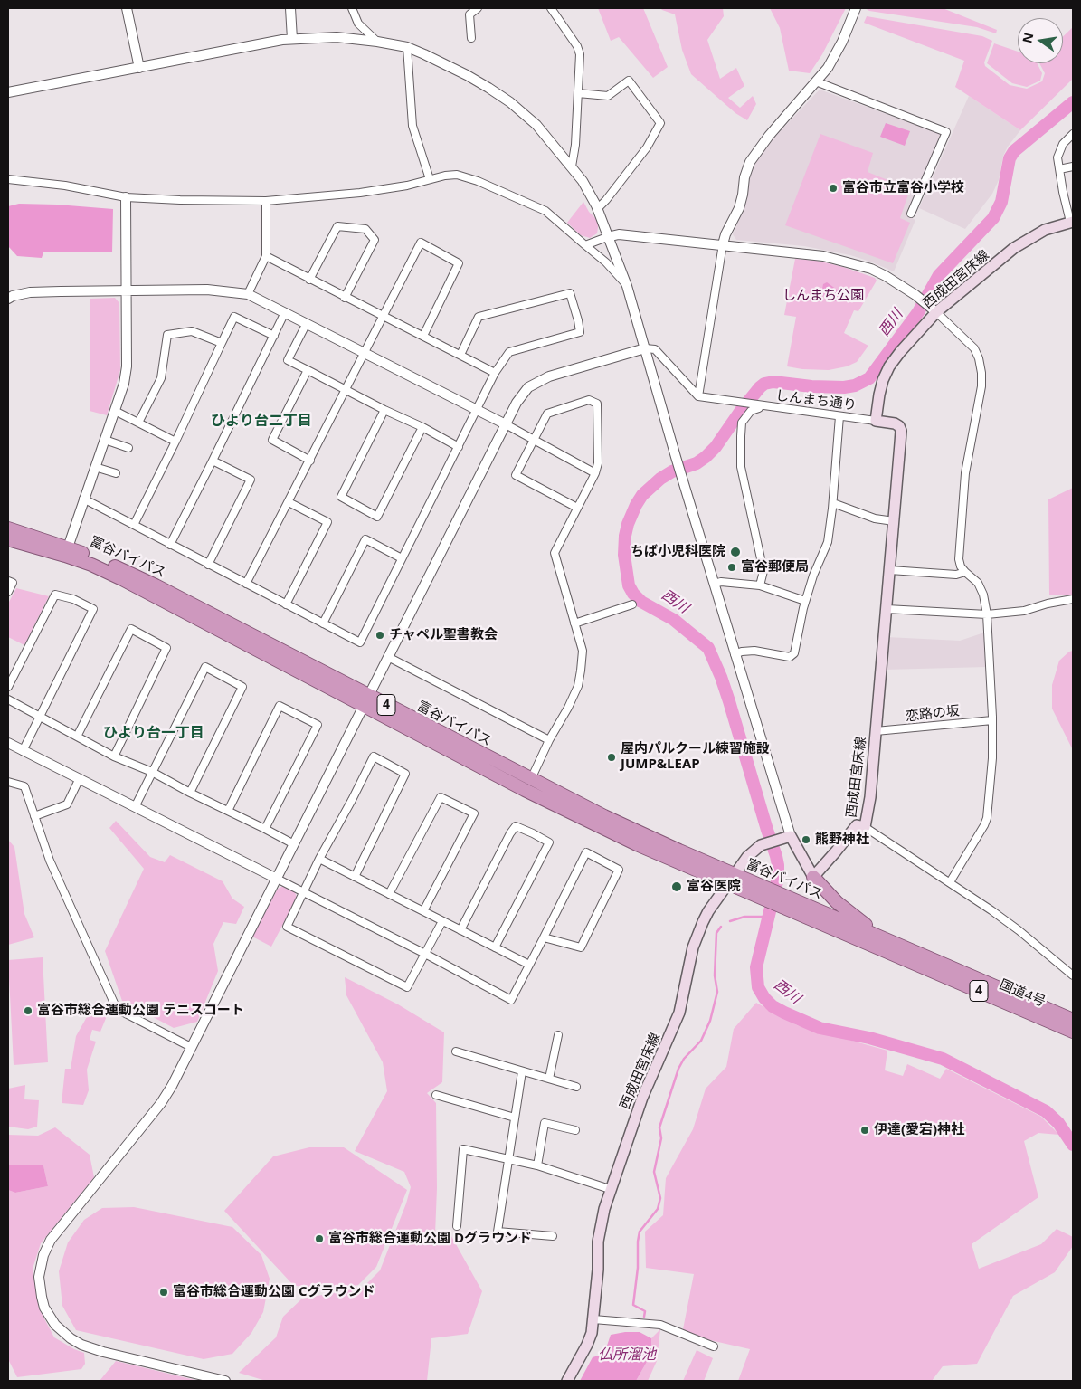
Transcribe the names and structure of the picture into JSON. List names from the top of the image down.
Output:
{
  "streets": {
    "highway": ["富谷バイパス", "4", "国道4号"],
    "main road": ["西成田宮床線"],
    "street": ["しんまち通り", "恋路の坂"]
  },
  "crossings": [
    ["西成田宮床線", "しんまち通り"],
    ["西成田宮床線", "富谷バイパス"],
    ["西成田宮床線", "恋路の坂"],
    ["富谷バイパス", "国道4号"]
  ],
  "districts": ["ひより台二丁目", "ひより台一丁目"],
  "water": ["西川", "仏所溜池"],
  "parks": ["しんまち公園"],
  "places": [
    "富谷市立富谷小学校",
    "ちば小児科医院",
    "富谷郵便局",
    "チャペル聖書教会",
    "屋内パルクール練習施設 JUMP&LEAP",
    "熊野神社",
    "富谷医院",
    "富谷市総合運動公園 テニスコート",
    "伊達(愛宕)神社",
    "富谷市総合運動公園 Dグラウンド",
    "富谷市総合運動公園 Cグラウンド"
  ],
  "north": "left"
}
